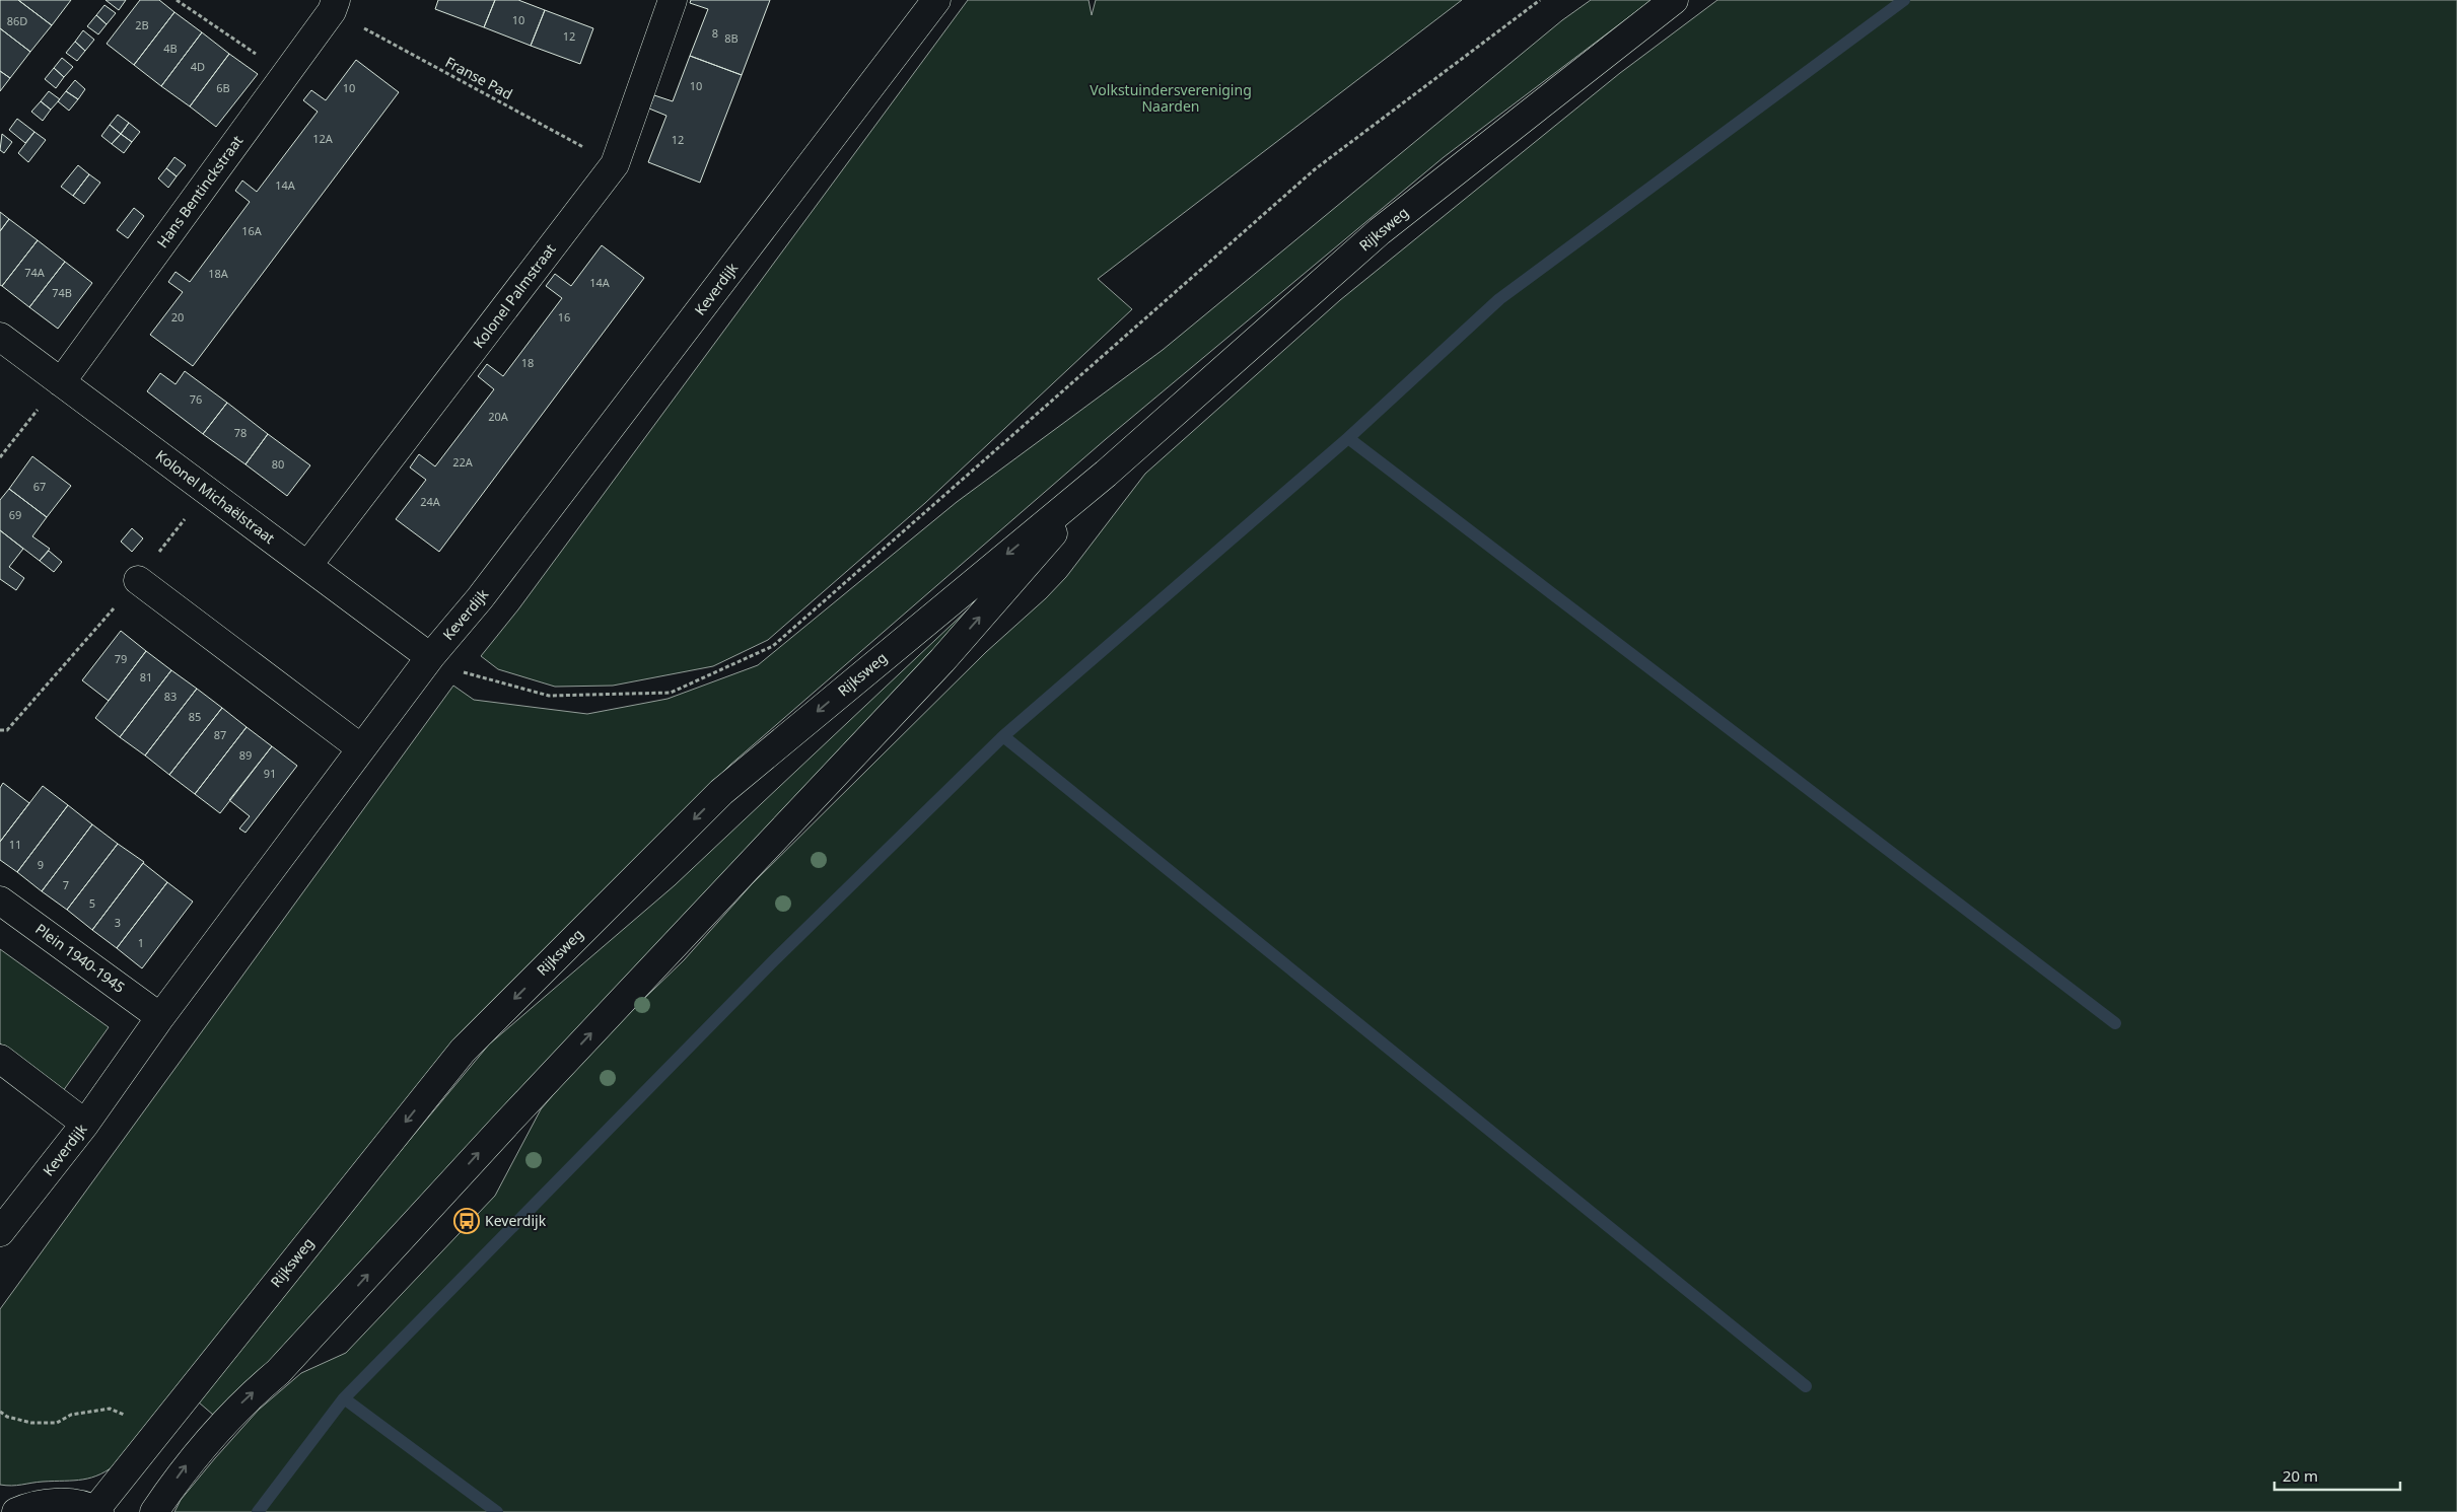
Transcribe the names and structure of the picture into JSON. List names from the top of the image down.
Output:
{
  "streets": {
    "main road": [
      "Hans Bentinckstraat",
      "Rijksweg",
      "Keverdijk",
      "Kolonel Palmstraat",
      "Kolonel Michaëlstraat",
      "Plein 1940-1945"
    ],
    "path": ["Franse Pad"]
  },
  "crossings": [
    ["Franse Pad", "Hans Bentinckstraat"],
    ["Franse Pad", "Kolonel Palmstraat"],
    ["Hans Bentinckstraat", "Kolonel Michaëlstraat"],
    ["Keverdijk", "Kolonel Michaëlstraat"],
    ["Keverdijk", "Plein 1940-1945"],
    ["Kolonel Palmstraat", "Kolonel Michaëlstraat"]
  ],
  "parks": ["Volkstuindersvereniging Naarden"],
  "places": {
    "bus stop": ["Keverdijk"]
  },
  "house_numbers": [
    "10",
    "86D",
    "2B",
    "8",
    "12",
    "8B",
    "4B",
    "4D",
    "10",
    "6B",
    "10",
    "12A",
    "12",
    "14A",
    "16A",
    "74A",
    "18A",
    "14A",
    "74B",
    "20",
    "16",
    "18",
    "76",
    "20A",
    "78",
    "22A",
    "80",
    "67",
    "24A",
    "69",
    "79",
    "81",
    "83",
    "85",
    "87",
    "89",
    "91",
    "11",
    "9",
    "7",
    "5",
    "3",
    "1"
  ],
  "scale_bar": "20 m"
}
